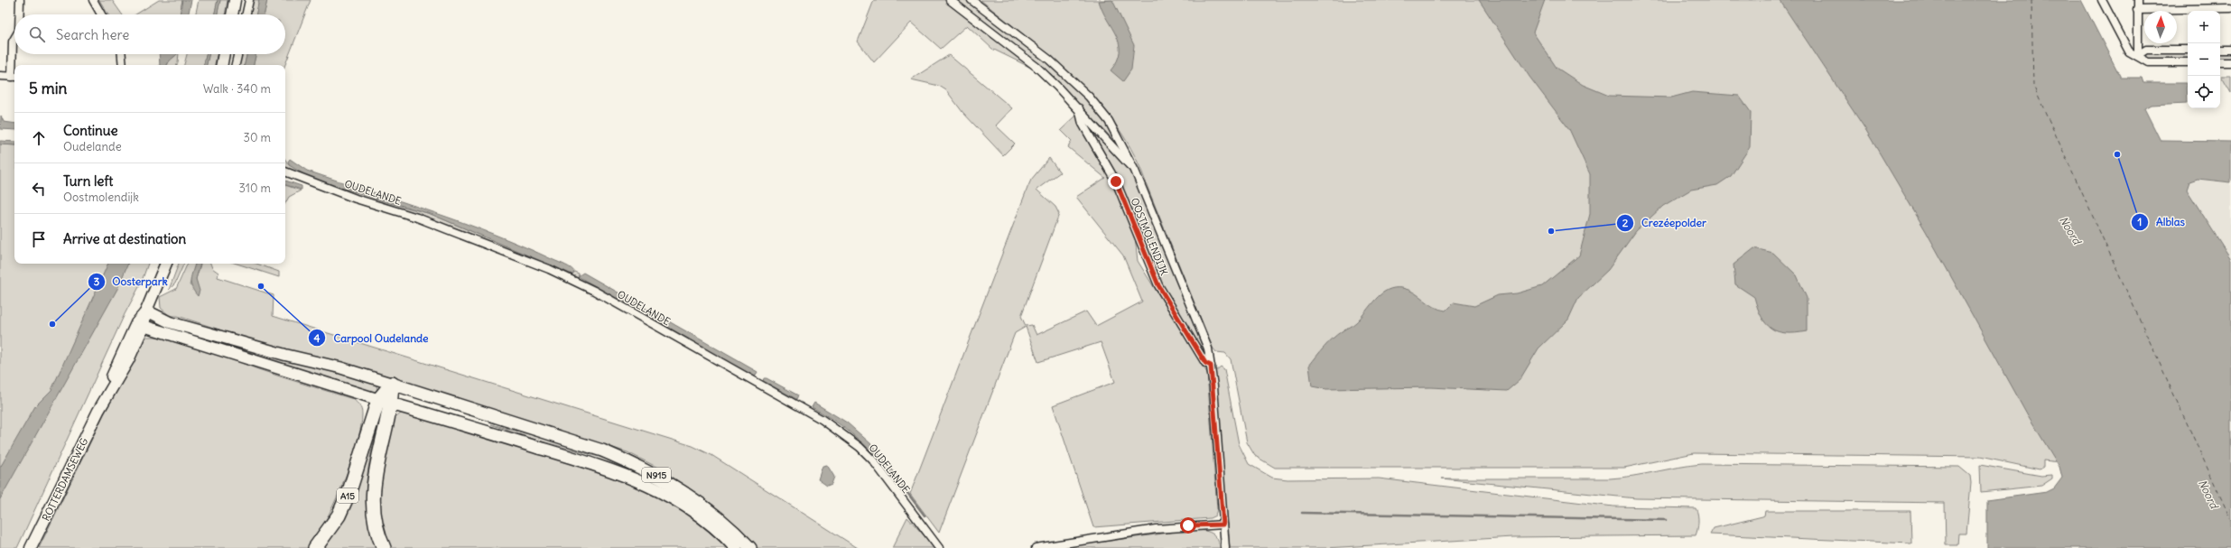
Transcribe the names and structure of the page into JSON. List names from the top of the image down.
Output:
{
  "streets": {
    "highway": ["A15"],
    "main road": ["N915", "ROTTERDAMSEWEG"],
    "street": ["OUDELANDE", "OOSTMOLENDIJK"]
  },
  "crossings": [
    ["N915", "ROTTERDAMSEWEG"],
    ["N915", "A15"]
  ],
  "water": ["Noord"],
  "places": [
    "Alblas",
    "Crezéepolder",
    "Carpool Oudelande",
    "Oosterpark"
  ],
  "north": "top",
  "page": {
    "map_buttons": ["+", "−"],
    "search": "Search here",
    "heading": ["5 min", "Walk · 340 m"],
    "list": [
      ["Continue", "Oudelande", "30 m"],
      ["Turn left", "Oostmolendijk", "310 m"],
      "Arrive at destination"
    ]
  }
}
